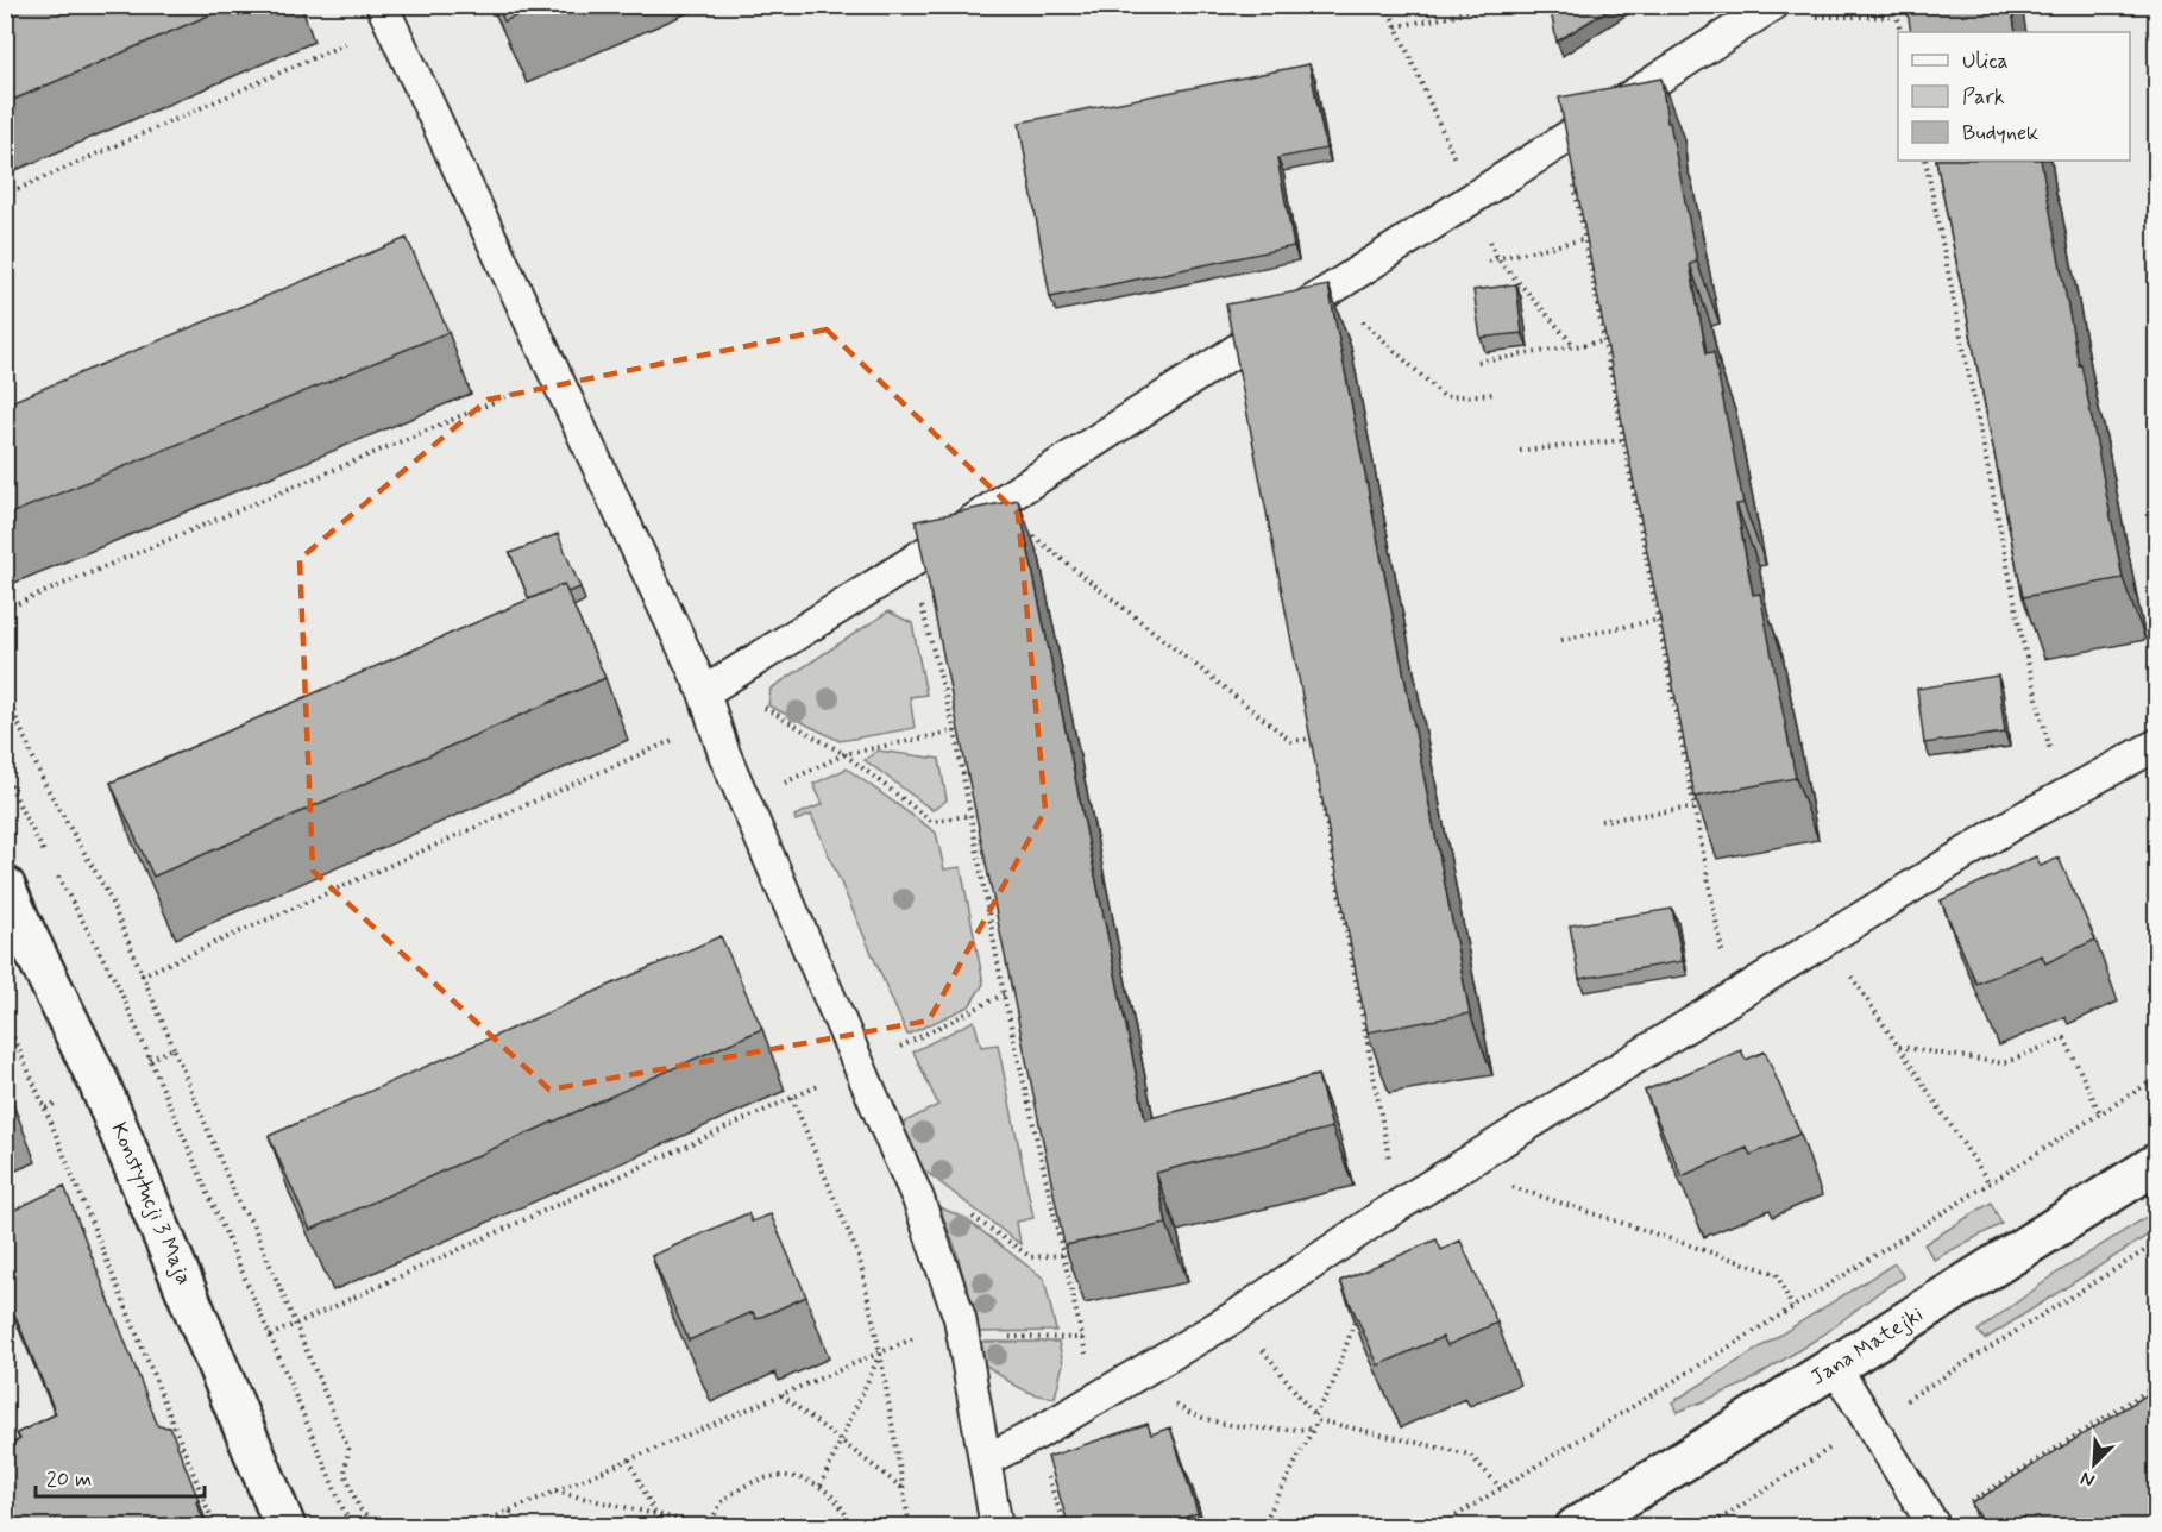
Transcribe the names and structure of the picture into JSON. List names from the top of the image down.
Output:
{
  "streets": {
    "street": ["Konstytucji 3 Maja", "Jana Matejki"]
  },
  "legend": ["Ulica", "Park", "Budynek"],
  "scale_bar": "20 m",
  "north": "bottom left"
}
